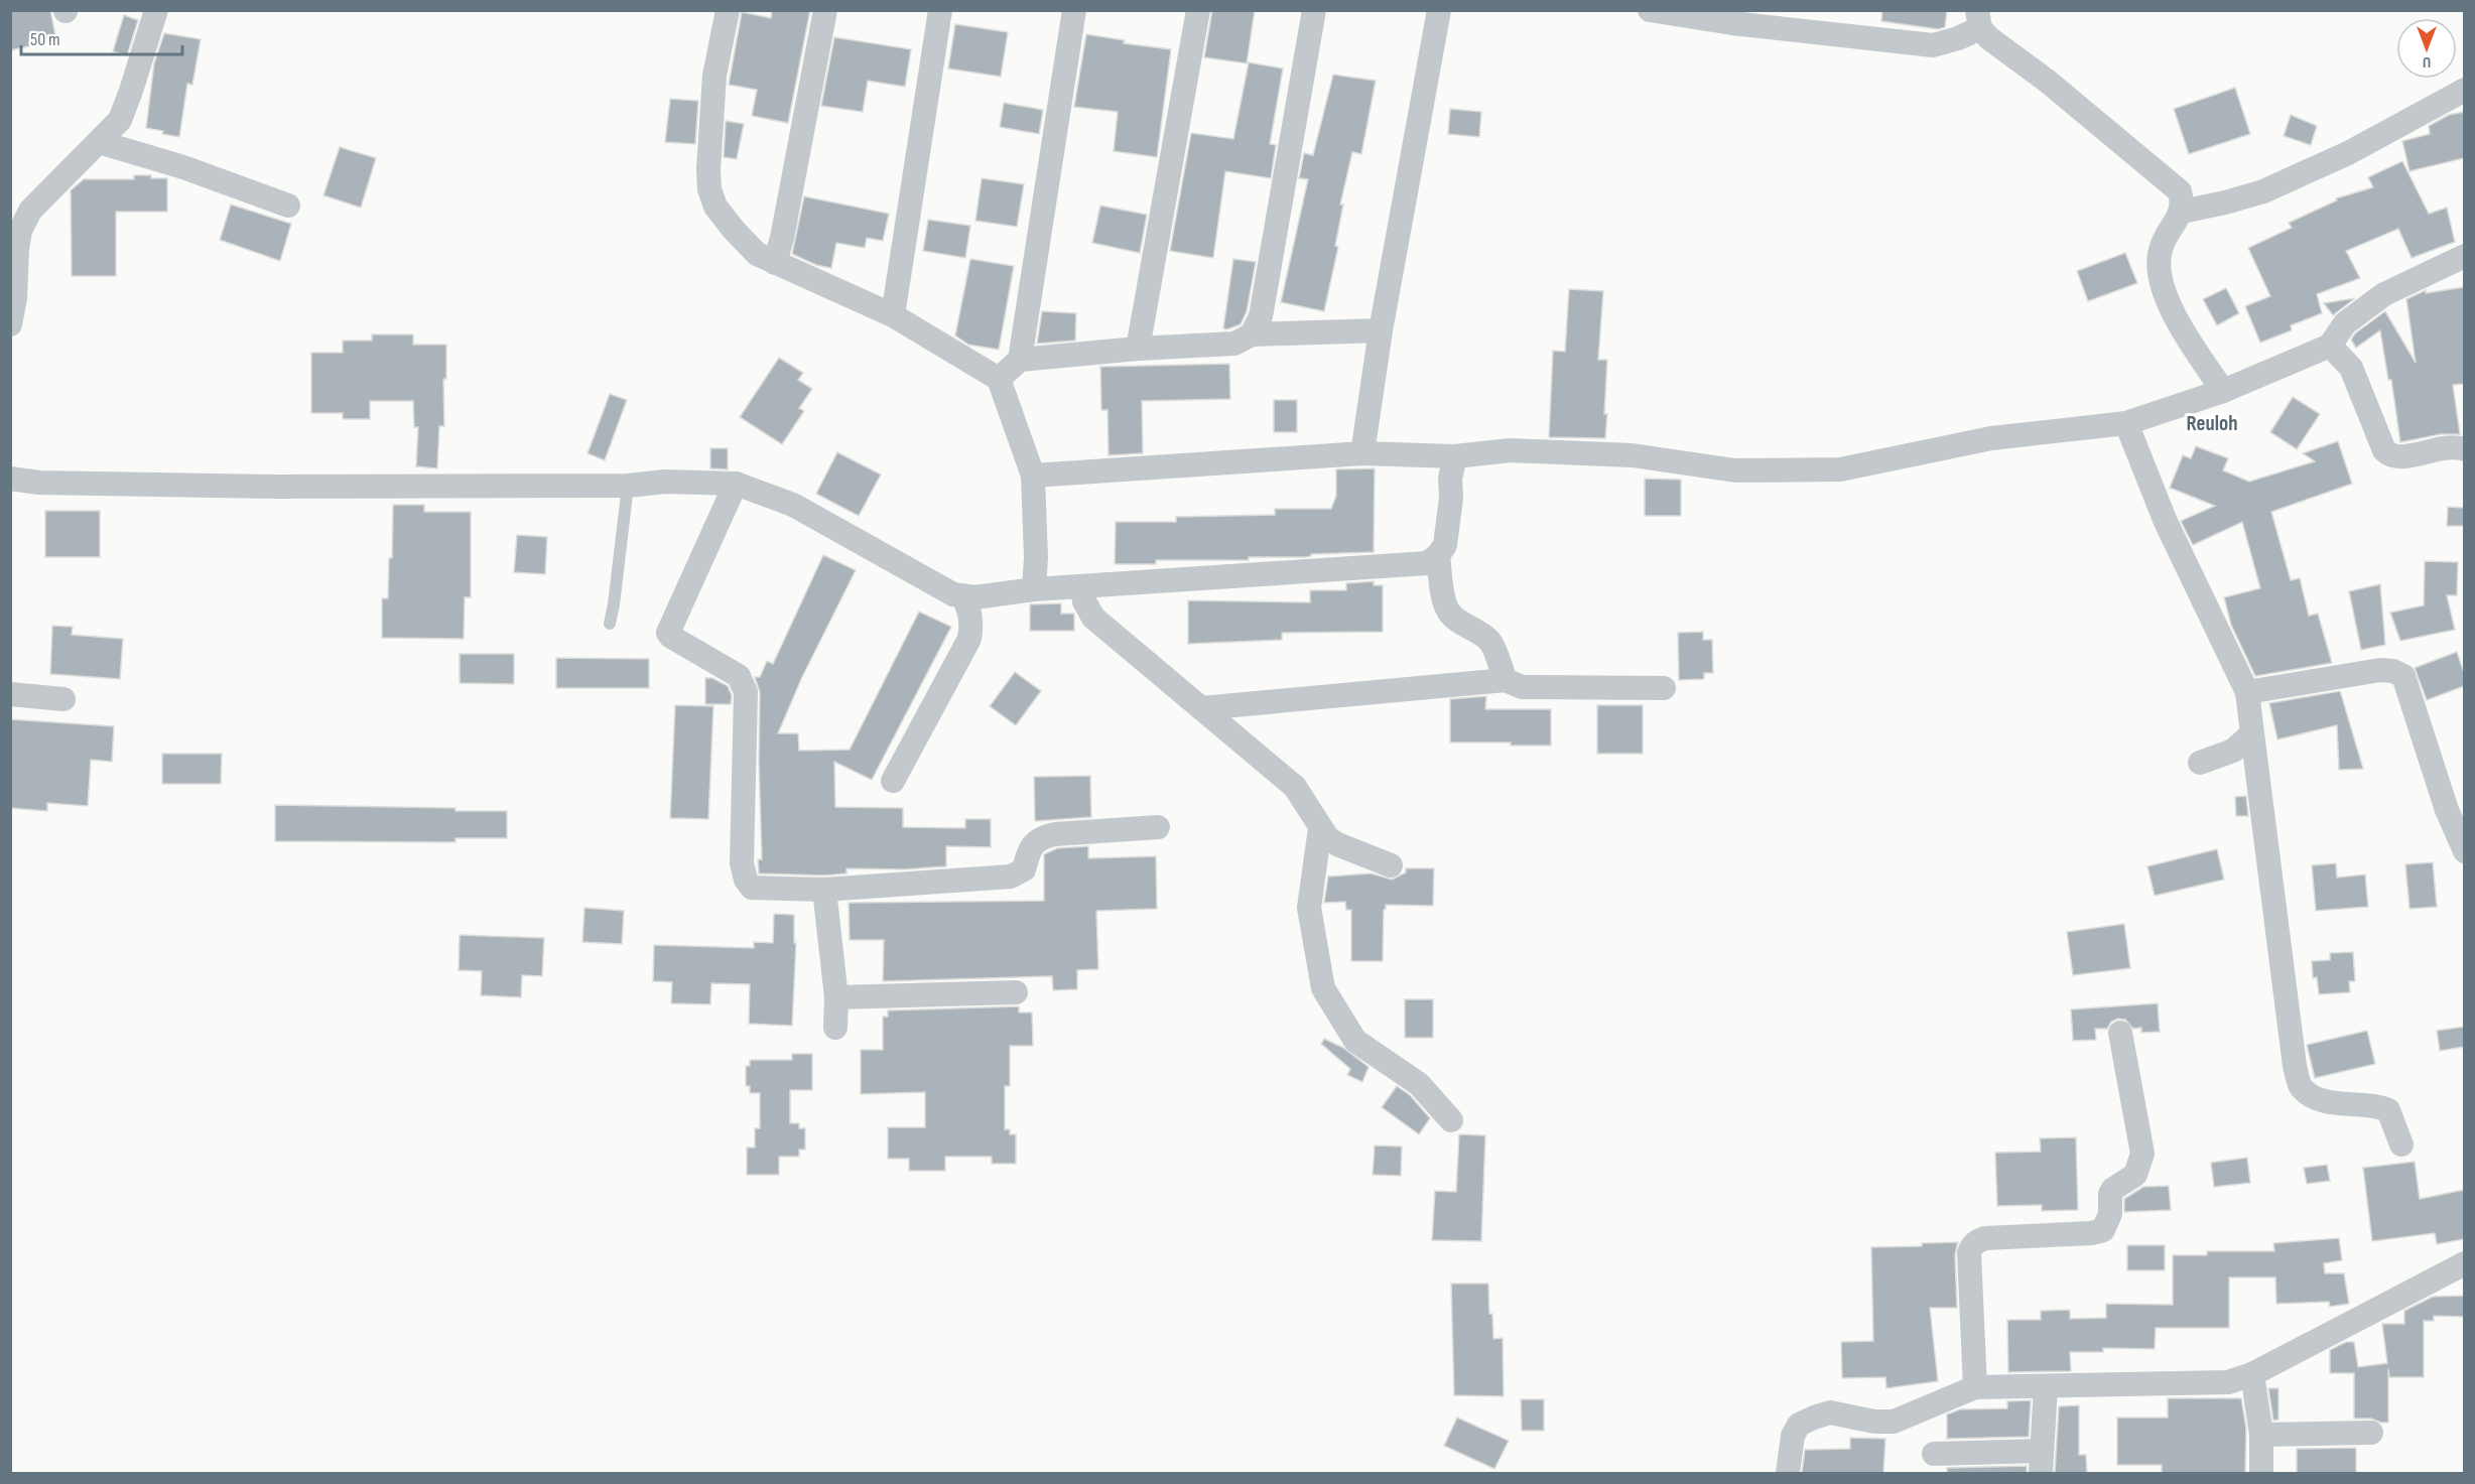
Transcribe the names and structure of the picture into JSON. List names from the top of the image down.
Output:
{
  "districts": ["Reuloh"],
  "scale_bar": "50 m",
  "north": "bottom"
}
